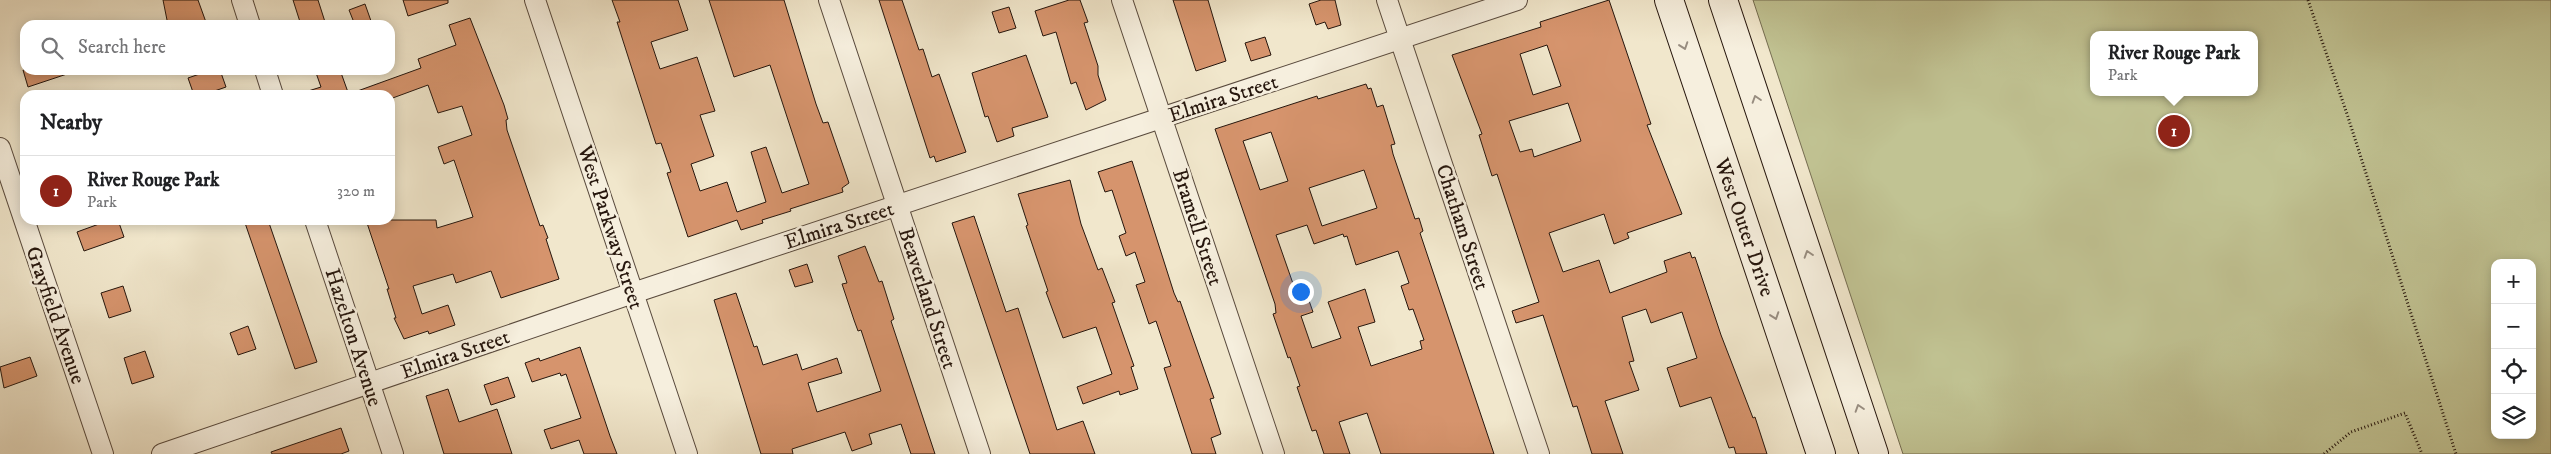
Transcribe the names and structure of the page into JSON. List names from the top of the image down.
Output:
{
  "streets": {
    "main road": ["West Outer Drive"],
    "street": [
      "Elmira Street",
      "West Parkway Street",
      "Bramell Street",
      "Chatham Street",
      "Beaverland Street",
      "Grayfield Avenue",
      "Hazelton Avenue"
    ]
  },
  "crossings": [
    ["Elmira Street", "West Parkway Street"],
    ["Elmira Street", "Bramell Street"],
    ["Elmira Street", "Chatham Street"],
    ["Elmira Street", "Beaverland Street"],
    ["Elmira Street", "Hazelton Avenue"]
  ],
  "page": {
    "search": "Search here",
    "popup": ["River Rouge Park", "Park"],
    "heading": "Nearby",
    "pins": "1",
    "list": [
      {
        "mark": "1",
        "name": "River Rouge Park",
        "note": "Park",
        "value": "320 m"
      }
    ],
    "map_buttons": ["+", "−"]
  }
}
